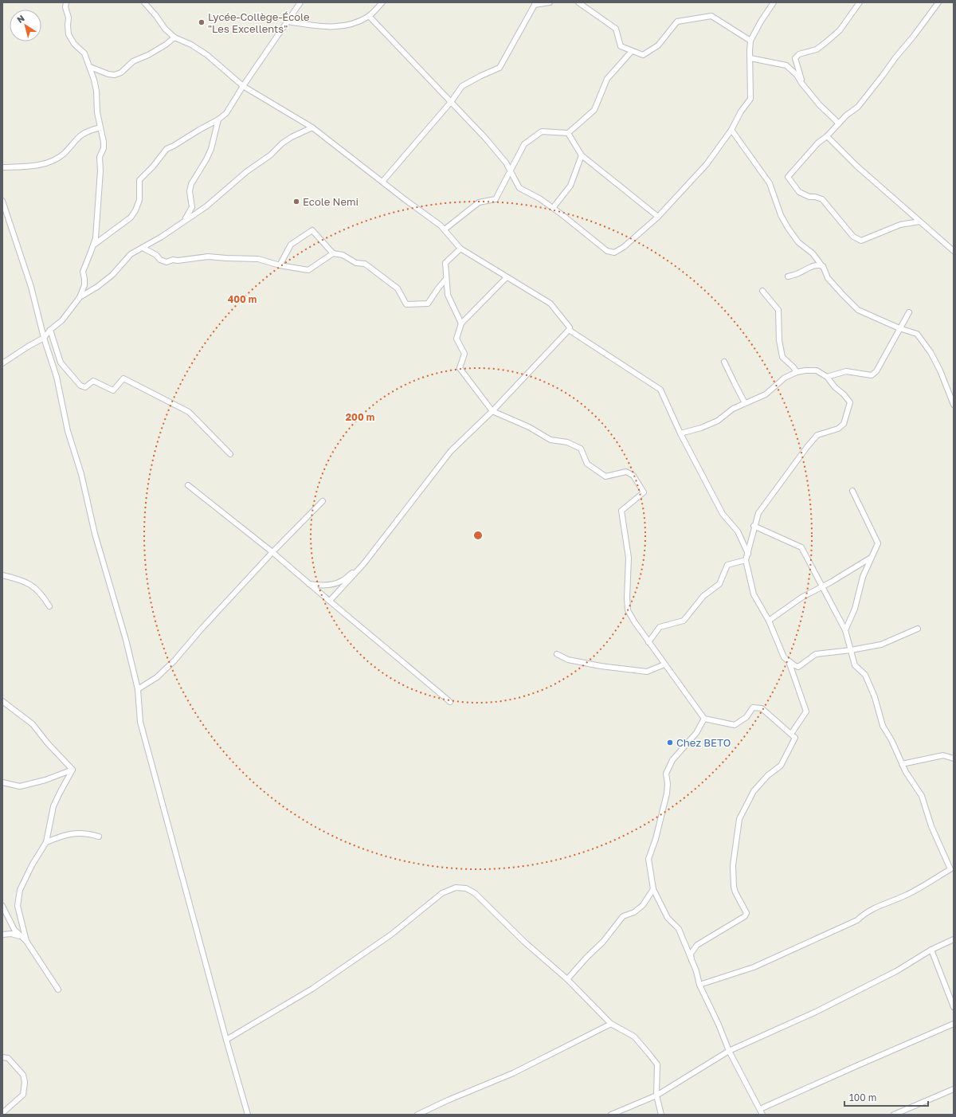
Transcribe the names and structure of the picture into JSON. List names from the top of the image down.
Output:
{
  "places": ["Lycée-Collège-École \"Les Excellents\"", "Ecole Nemi", "Chez BETO"],
  "scale_bar": "100 m",
  "north": "top left",
  "rings": ["400 m", "200 m"]
}
